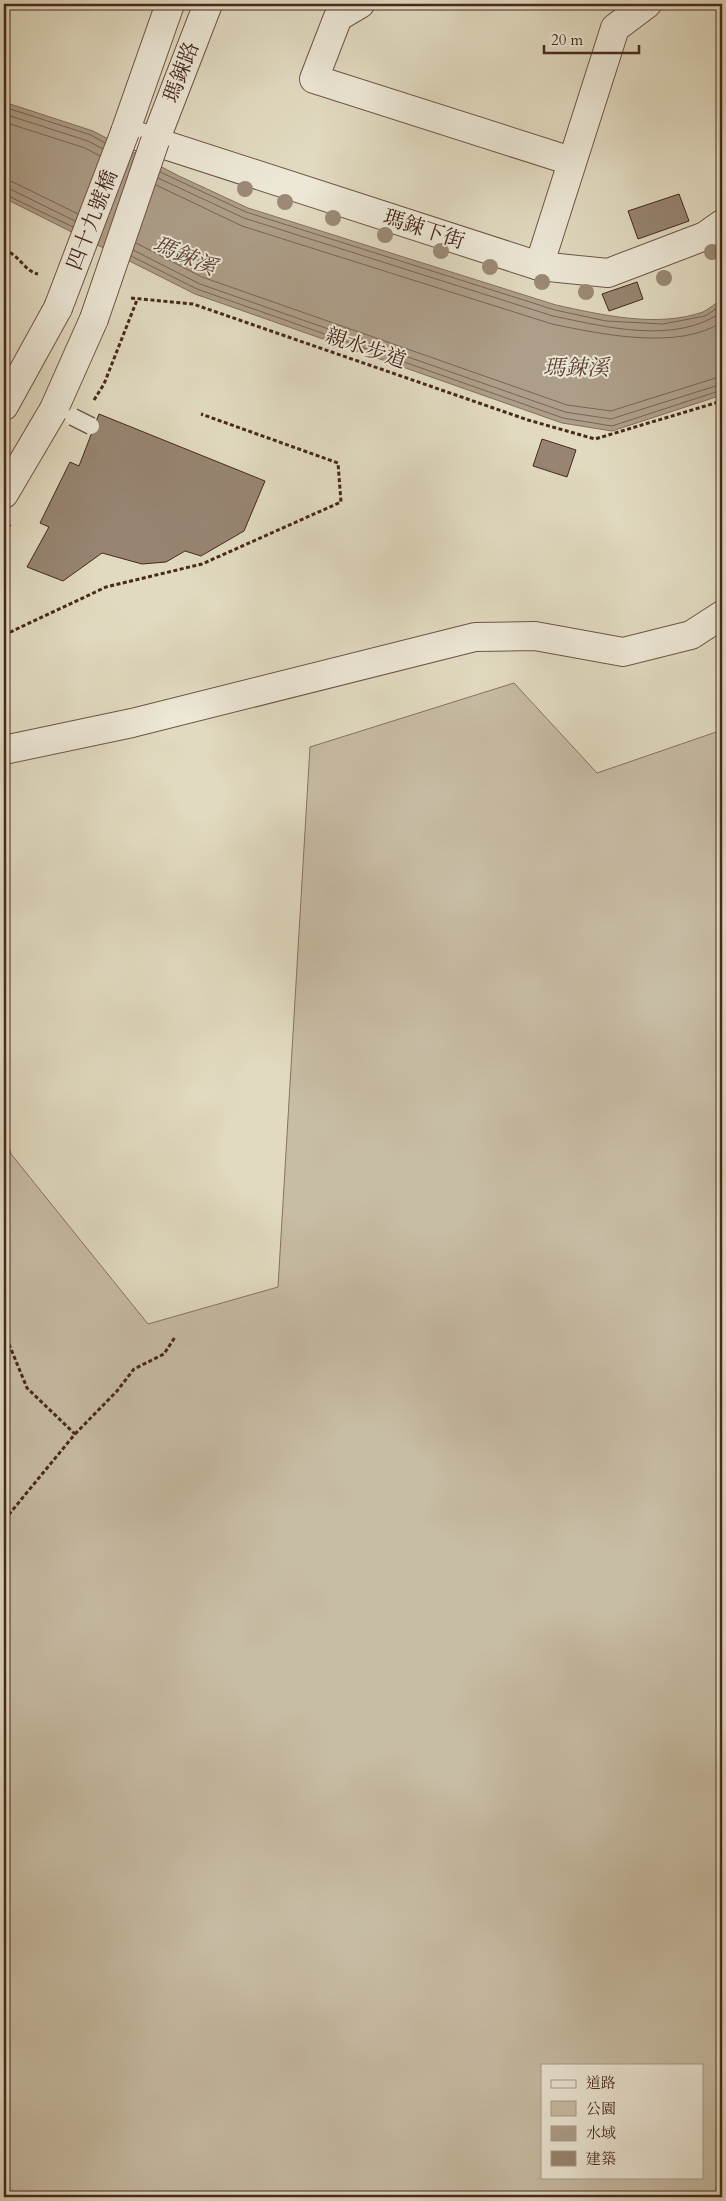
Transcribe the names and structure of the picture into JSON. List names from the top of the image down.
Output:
{
  "streets": {
    "street": ["瑪鋉路", "四十九號橋", "瑪鋉下街"],
    "path": ["親水步道"]
  },
  "crossings": [
    ["瑪鋉路", "四十九號橋"],
    ["瑪鋉路", "瑪鋉下街"],
    ["四十九號橋", "瑪鋉下街"]
  ],
  "water": ["瑪鋉溪"],
  "legend": [
    "道路",
    "公園",
    "水域",
    "建築"
  ],
  "scale_bar": "20 m"
}
